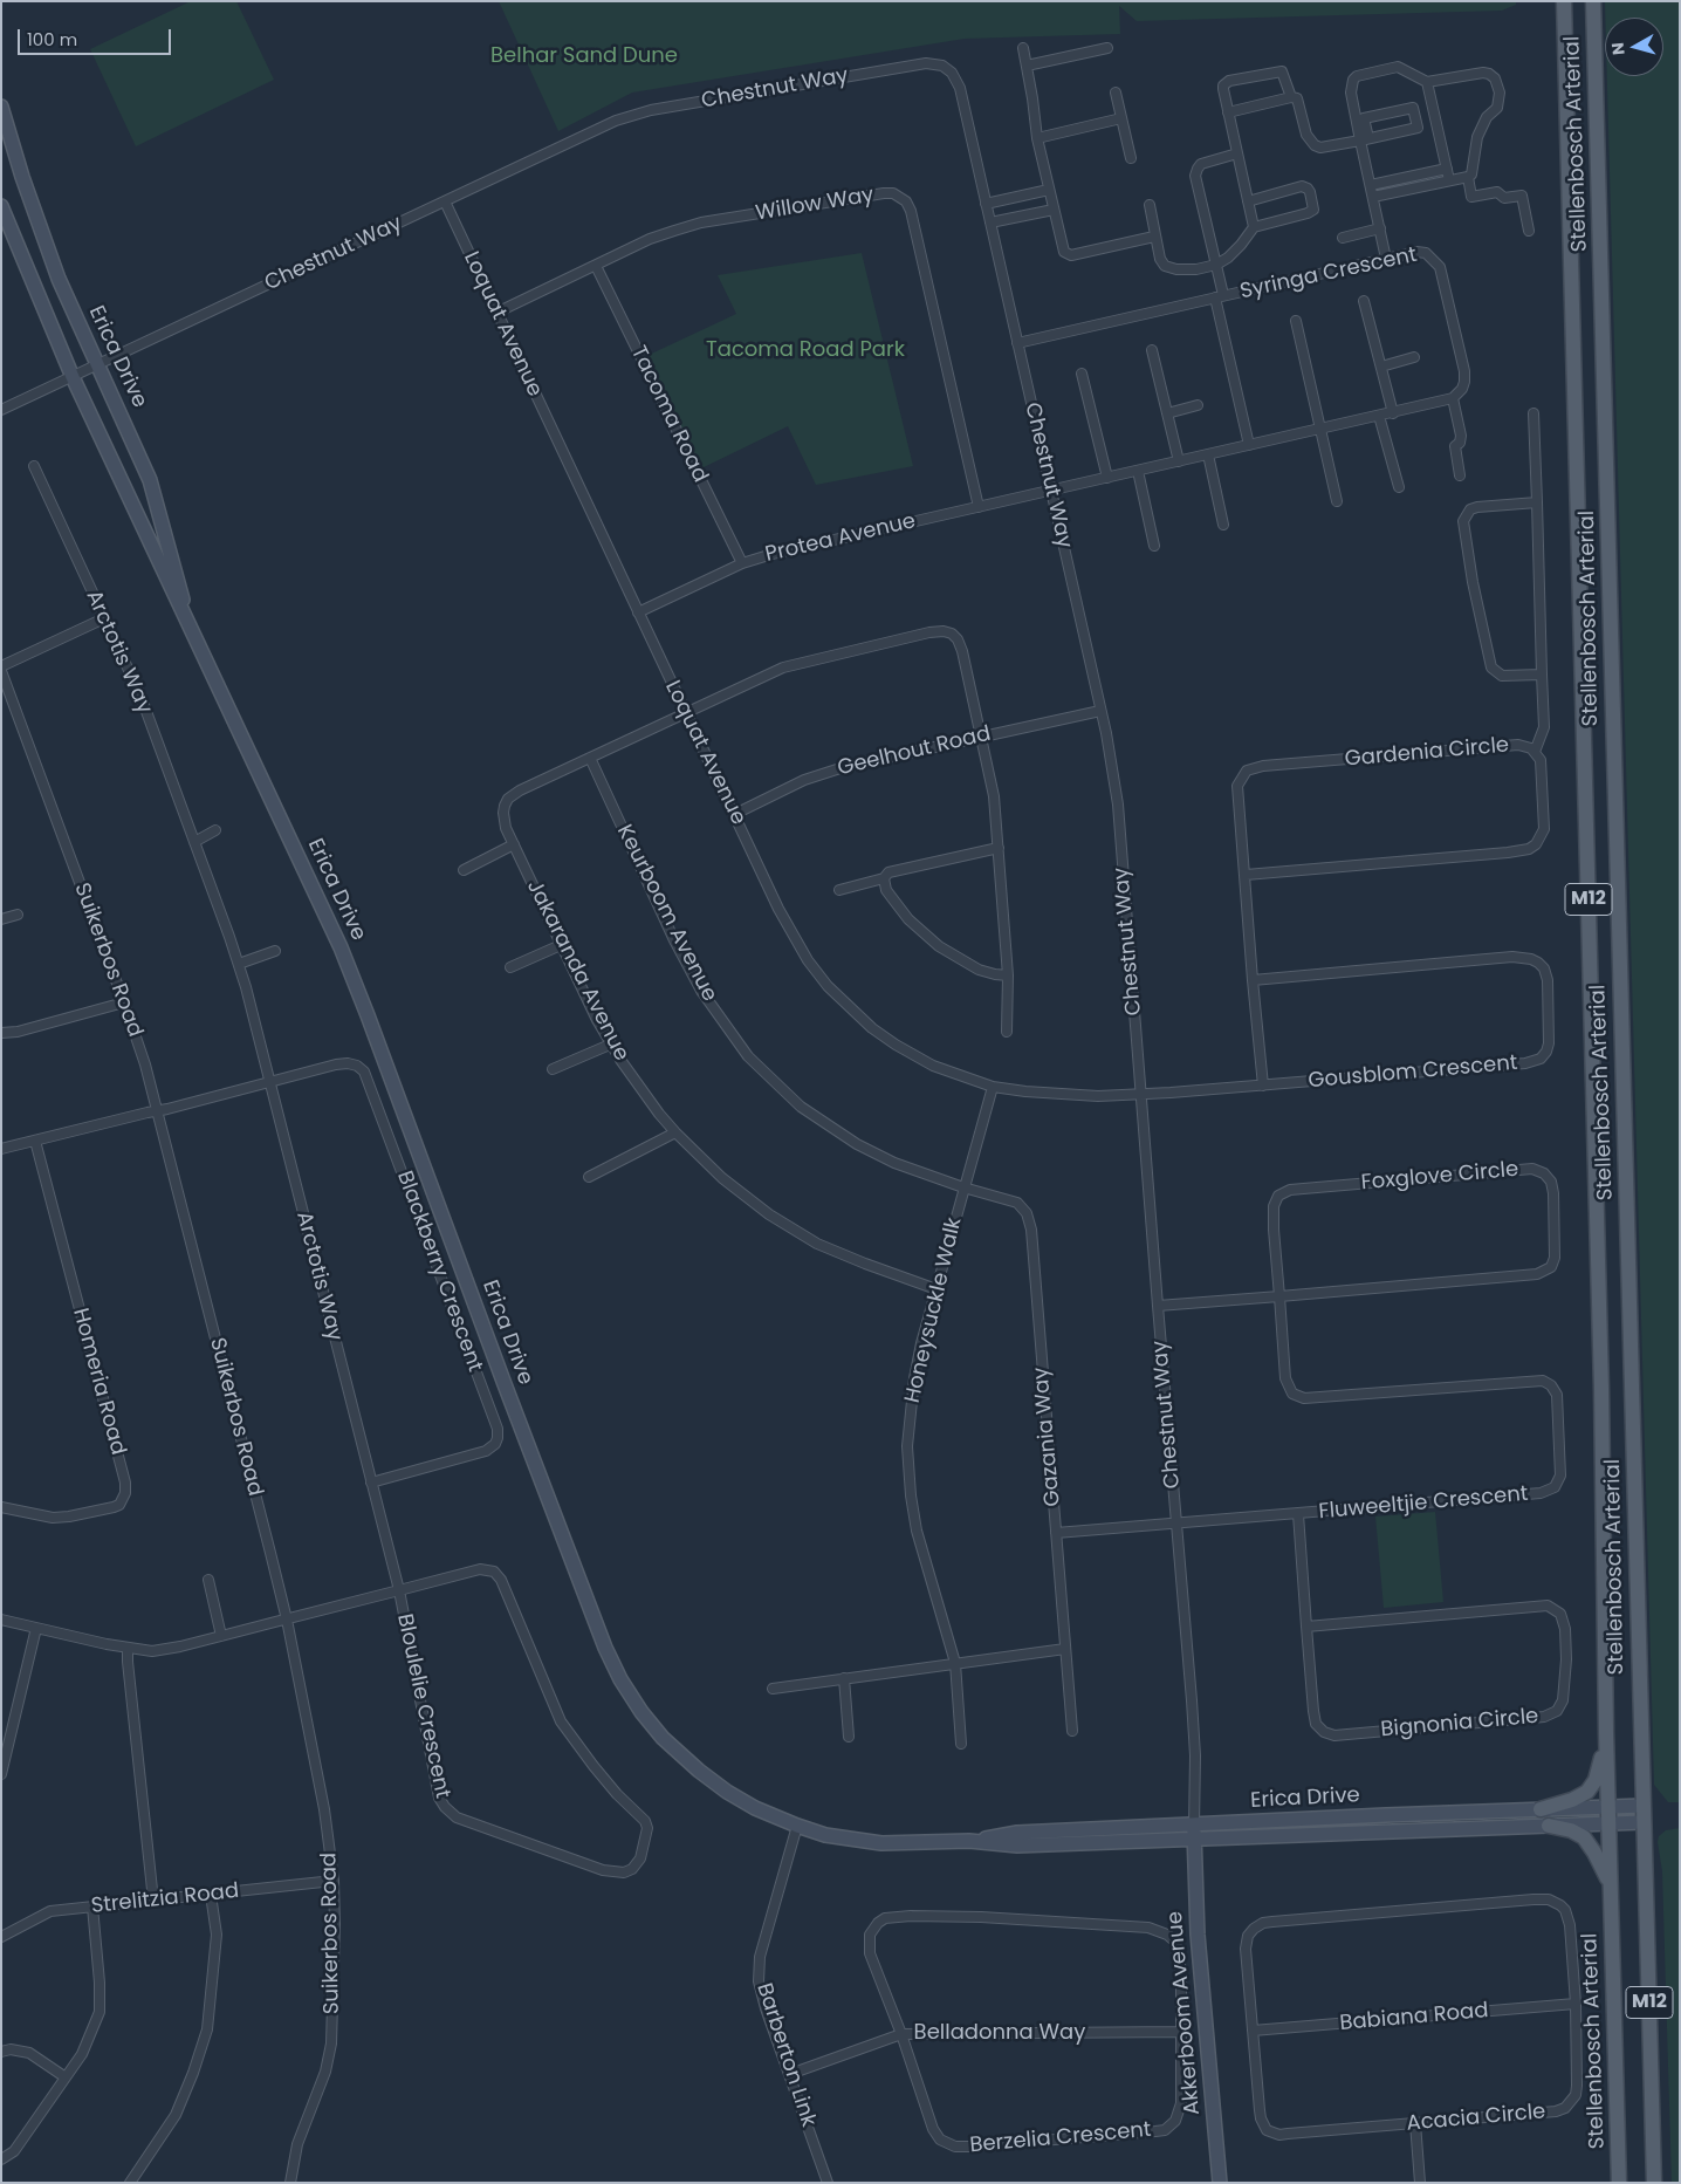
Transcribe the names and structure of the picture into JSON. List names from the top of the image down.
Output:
{
  "streets": {
    "main road": [
      "Stellenbosch Arterial",
      "Erica Drive",
      "M12",
      "Akkerboom Avenue"
    ],
    "street": [
      "Chestnut Way",
      "Willow Way",
      "Syringa Crescent",
      "Loquat Avenue",
      "Tacoma Road",
      "Protea Avenue",
      "Arctotis Way",
      "Geelhout Road",
      "Gardenia Circle",
      "Keurboom Avenue",
      "Suikerbos Road",
      "Jakaranda Avenue",
      "Gousblom Crescent",
      "Foxglove Circle",
      "Blackberry Crescent",
      "Honeysuckle Walk",
      "Homeria Road",
      "Gazania Way",
      "Fluweeltjie Crescent",
      "Bloulelie Crescent",
      "Bignonia Circle",
      "Strelitzia Road",
      "Babiana Road",
      "Belladonna Way",
      "Barberton Link",
      "Acacia Circle",
      "Berzelia Crescent"
    ]
  },
  "crossings": [
    ["Chestnut Way", "Syringa Crescent"],
    ["Chestnut Way", "Loquat Avenue"],
    ["Chestnut Way", "Erica Drive"],
    ["Chestnut Way", "Protea Avenue"],
    ["Chestnut Way", "Geelhout Road"],
    ["Chestnut Way", "Gousblom Crescent"],
    ["Chestnut Way", "Foxglove Circle"],
    ["Chestnut Way", "Fluweeltjie Crescent"],
    ["Chestnut Way", "Akkerboom Avenue"],
    ["Stellenbosch Arterial", "Erica Drive"],
    ["Willow Way", "Loquat Avenue"],
    ["Willow Way", "Tacoma Road"],
    ["Willow Way", "Protea Avenue"],
    ["Loquat Avenue", "Protea Avenue"],
    ["Loquat Avenue", "Geelhout Road"],
    ["Loquat Avenue", "Gousblom Crescent"],
    ["Loquat Avenue", "Honeysuckle Walk"],
    ["Erica Drive", "Akkerboom Avenue"],
    ["Erica Drive", "Barberton Link"],
    ["Tacoma Road", "Protea Avenue"],
    ["Arctotis Way", "Blackberry Crescent"],
    ["Arctotis Way", "Bloulelie Crescent"],
    ["Gardenia Circle", "Gousblom Crescent"],
    ["Keurboom Avenue", "Jakaranda Avenue"],
    ["Keurboom Avenue", "Honeysuckle Walk"],
    ["Keurboom Avenue", "Gazania Way"],
    ["Suikerbos Road", "Bloulelie Crescent"],
    ["Suikerbos Road", "Strelitzia Road"],
    ["Jakaranda Avenue", "Honeysuckle Walk"],
    ["Foxglove Circle", "Fluweeltjie Crescent"],
    ["Honeysuckle Walk", "Gazania Way"],
    ["Gazania Way", "Fluweeltjie Crescent"],
    ["Fluweeltjie Crescent", "Bignonia Circle"],
    ["Babiana Road", "Acacia Circle"],
    ["Belladonna Way", "Barberton Link"],
    ["Belladonna Way", "Berzelia Crescent"]
  ],
  "parks": ["Belhar Sand Dune", "Tacoma Road Park"],
  "scale_bar": "100 m",
  "north": "left"
}
